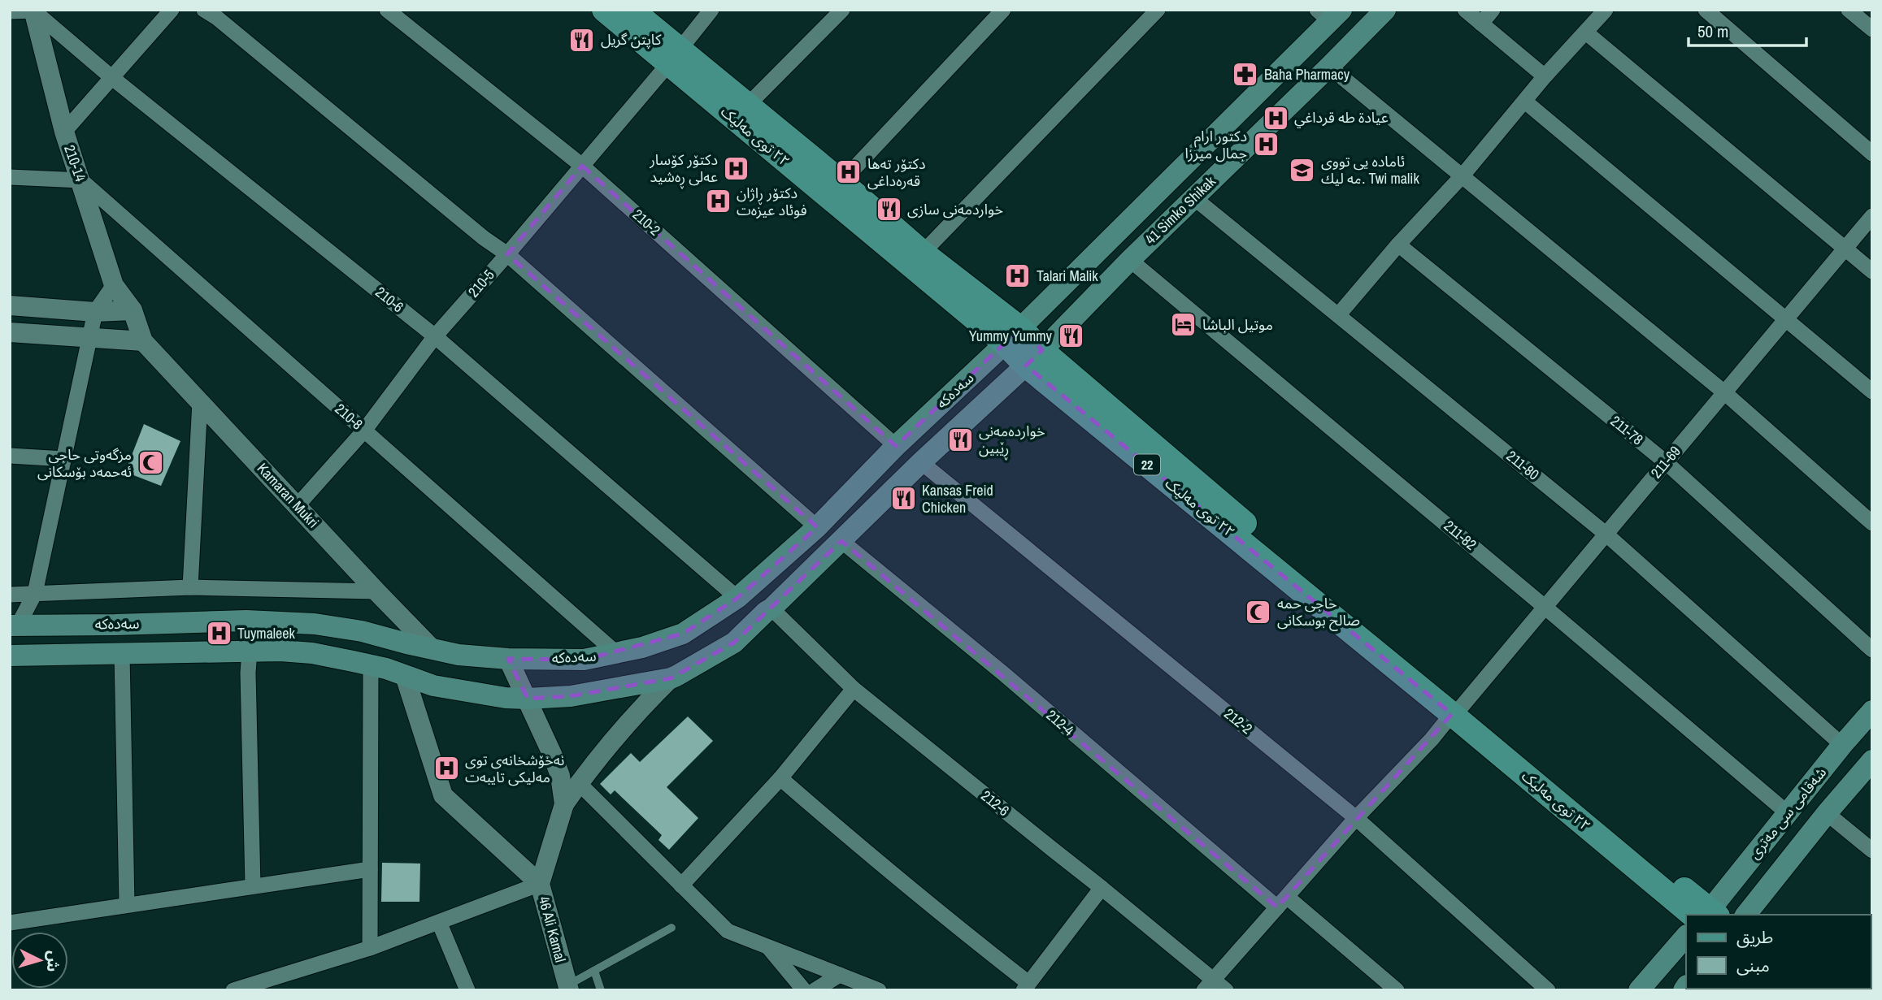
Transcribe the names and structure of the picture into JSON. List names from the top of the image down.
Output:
{
  "streets": {
    "main road": [
      "٢٢ توی مەلیک",
      "41 Simko Shikak",
      "سەدەکە",
      "22",
      "شەقامی سی مەتری"
    ],
    "street": [
      "210-14",
      "210-2",
      "210-5",
      "210-6",
      "210-8",
      "211-78",
      "211-69",
      "211-80",
      "Kamaran Mukri",
      "211-82",
      "212-2",
      "212-4",
      "212-6",
      "46 Ali Kamal"
    ]
  },
  "crossings": [
    ["٢٢ توی مەلیک", "41 Simko Shikak"],
    ["٢٢ توی مەلیک", "210-5"],
    ["٢٢ توی مەلیک", "سەدەکە"],
    ["٢٢ توی مەلیک", "211-69"],
    ["٢٢ توی مەلیک", "شەقامی سی مەتری"],
    ["210-14", "210-6"],
    ["210-14", "210-8"],
    ["210-14", "Kamaran Mukri"],
    ["41 Simko Shikak", "سەدەکە"],
    ["41 Simko Shikak", "211-80"],
    ["41 Simko Shikak", "211-82"],
    ["41 Simko Shikak", "212-2"],
    ["41 Simko Shikak", "212-4"],
    ["41 Simko Shikak", "212-6"],
    ["210-2", "210-5"],
    ["210-2", "سەدەکە"],
    ["210-5", "210-6"],
    ["210-5", "210-8"],
    ["210-5", "Kamaran Mukri"],
    ["210-6", "سەدەکە"],
    ["سەدەکە", "210-8"],
    ["سەدەکە", "Kamaran Mukri"],
    ["سەدەکە", "212-6"],
    ["سەدەکە", "46 Ali Kamal"],
    ["211-78", "211-69"],
    ["211-69", "211-80"],
    ["211-69", "211-82"],
    ["211-69", "212-2"],
    ["211-69", "212-4"],
    ["211-69", "212-6"],
    ["211-80", "شەقامی سی مەتری"],
    ["211-82", "شەقامی سی مەتری"]
  ],
  "places": {
    "restaurant": [
      "کاپتن گریل",
      "خواردمەنی سازی",
      "Yummy Yummy",
      "خواردە‌مە‌نی ڕێبین",
      "Kansas Freid Chicken"
    ],
    "pharmacy": ["Baha Pharmacy"],
    "hospital": [
      "عيادة طه قرداغي",
      "دكتور ارام جمال ميرزا",
      "دکتۆر کۆسار عەلی ڕەشید",
      "دکتۆر تەها قەرەداغی",
      "دکتۆر ڕاژان فوئاد عیزەت",
      "Talari Malik",
      "Tuymaleek",
      "نەخۆشخانەی توی مەلیكی تایبەت"
    ],
    "school or university": ["ئاماده يى تووى مه ليك. Twi malik"],
    "hotel": ["موتيل الباشا"],
    "mosque": ["مزگەوتی حاجی ئەحمەد بۆسکانی", "حاجی حمه صالح بوسکانی"]
  },
  "legend": ["طريق", "مبنى"],
  "scale_bar": "50 m",
  "north": "right"
}
